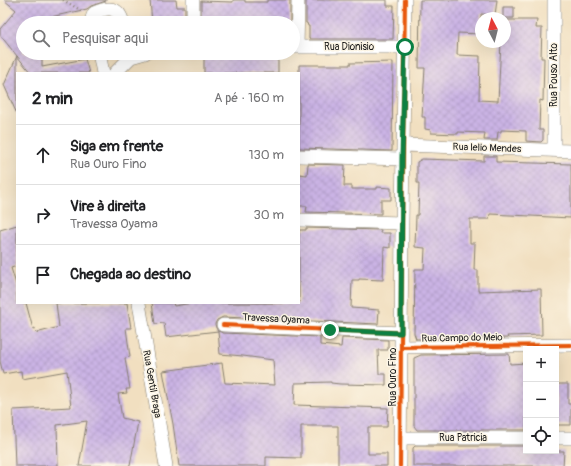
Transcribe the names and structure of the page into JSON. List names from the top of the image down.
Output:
{
  "streets": {
    "street": [
      "Rua Dionisio",
      "Rua Pouso Alto",
      "Rua lelio Mendes",
      "Travessa Oyama",
      "Rua Campo do Meio",
      "Rua Ouro Fino",
      "Rua Gentil Braga",
      "Rua Patricia"
    ]
  },
  "crossings": [
    ["Rua Dionisio", "Rua Ouro Fino"],
    ["Rua Pouso Alto", "Rua lelio Mendes"],
    ["Rua lelio Mendes", "Rua Ouro Fino"],
    ["Travessa Oyama", "Rua Ouro Fino"],
    ["Rua Campo do Meio", "Rua Ouro Fino"],
    ["Rua Ouro Fino", "Rua Patricia"]
  ],
  "north": "top",
  "page": {
    "search": "Pesquisar aqui",
    "heading": ["2 min", "A pé · 160 m"],
    "list": [
      ["Siga em frente", "Rua Ouro Fino", "130 m"],
      ["Vire à direita", "Travessa Oyama", "30 m"],
      "Chegada ao destino"
    ],
    "map_buttons": ["+", "−"]
  }
}
